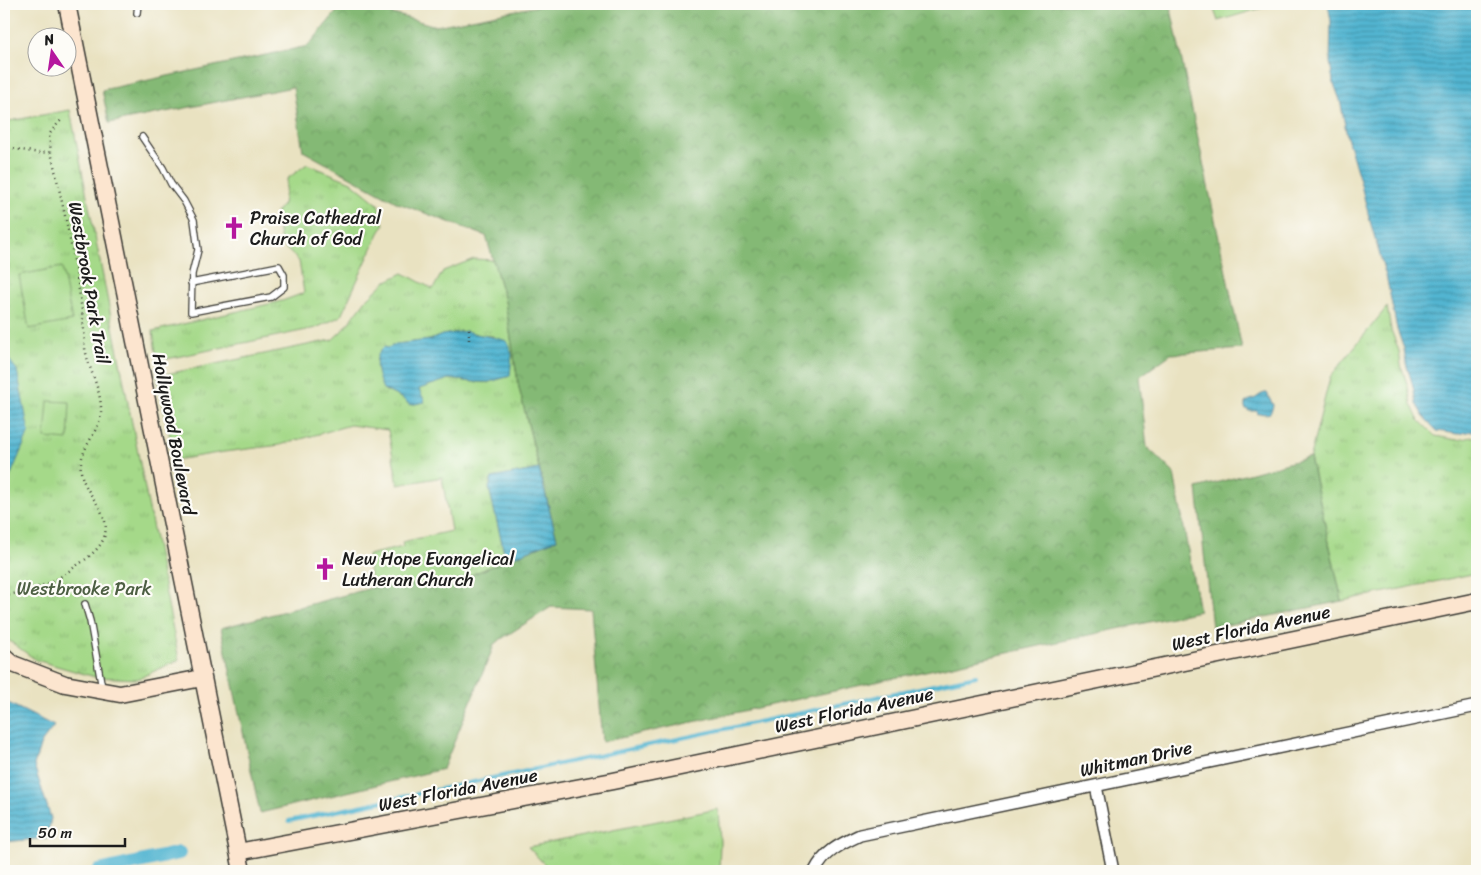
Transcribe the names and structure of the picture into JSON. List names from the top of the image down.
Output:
{
  "streets": {
    "street": ["Hollywood Boulevard", "West Florida Avenue", "Whitman Drive"],
    "path": ["Westbrook Park Trail"]
  },
  "crossings": [
    ["Hollywood Boulevard", "West Florida Avenue"]
  ],
  "parks": ["Westbrooke Park"],
  "places": {
    "church": ["Praise Cathedral Church of God", "New Hope Evangelical Lutheran Church"]
  },
  "scale_bar": "50 m",
  "north": "top"
}
